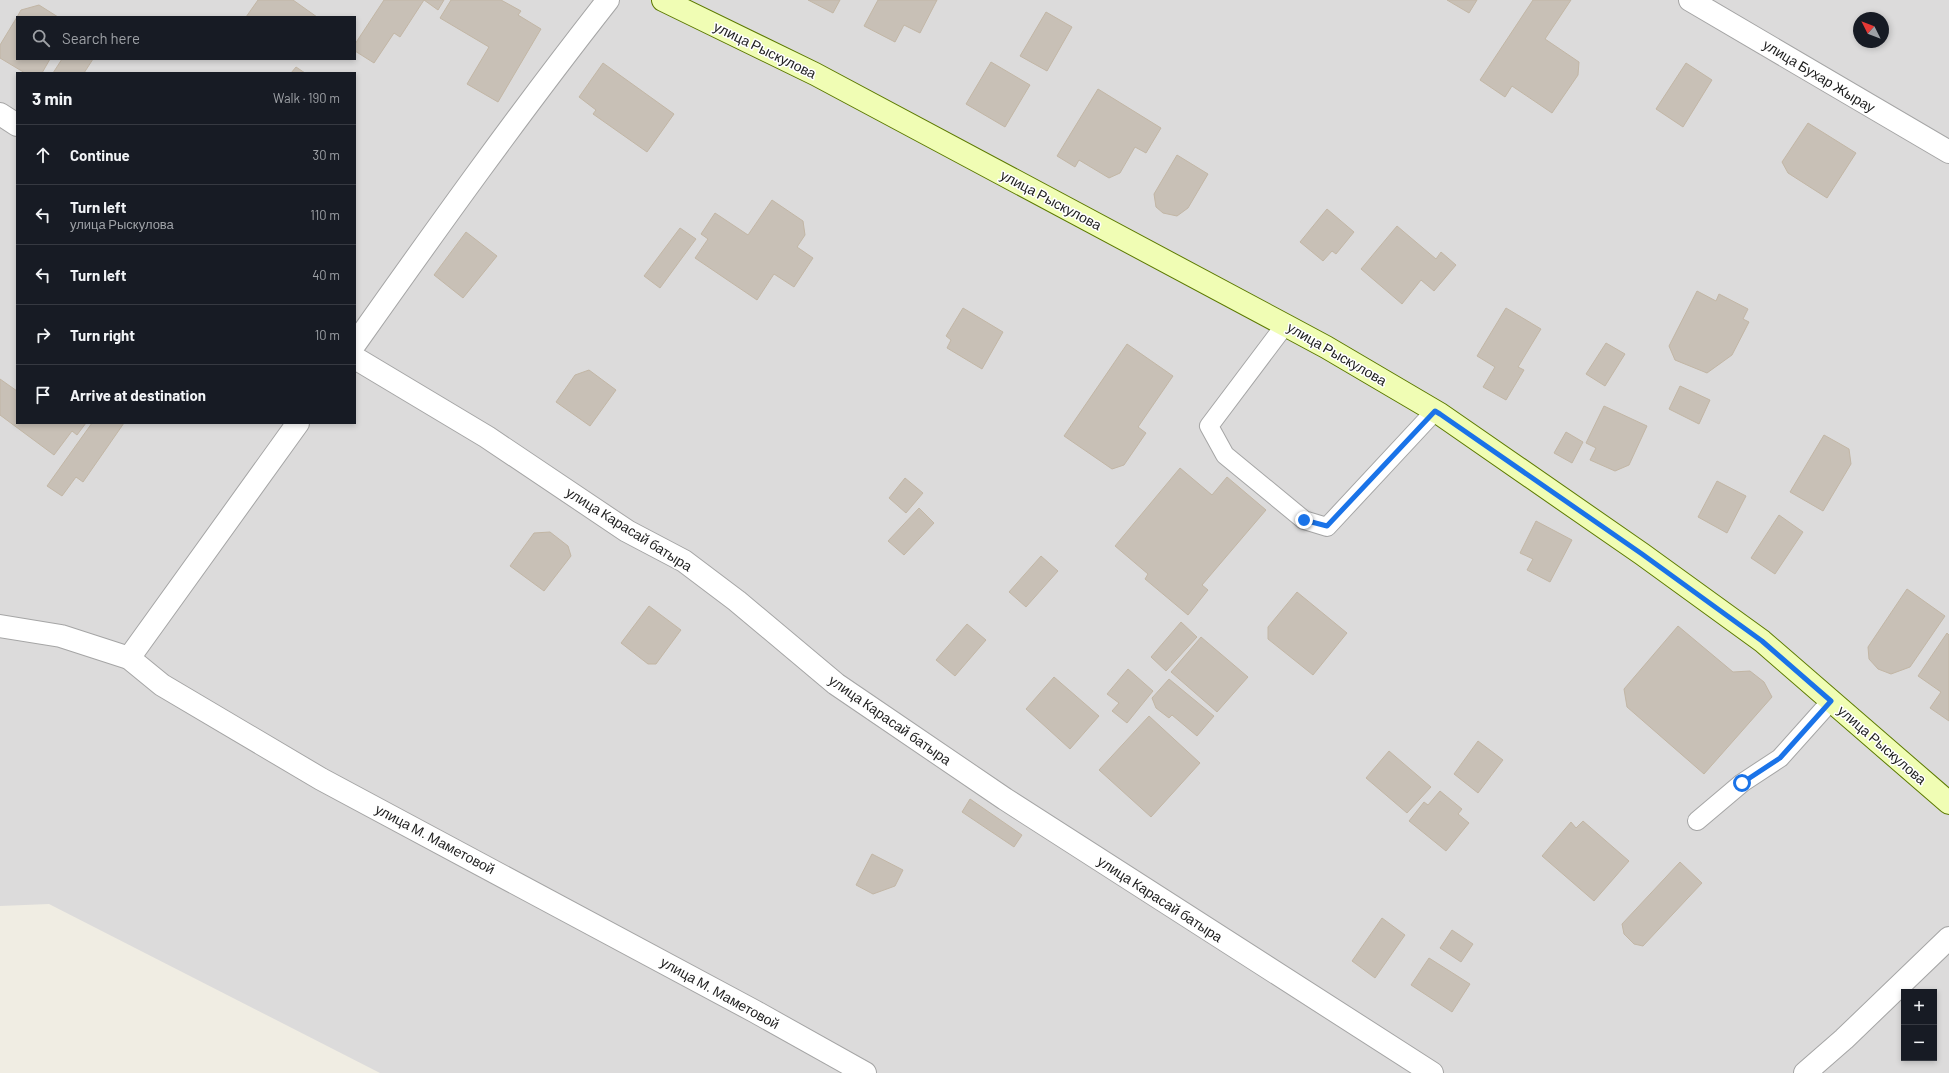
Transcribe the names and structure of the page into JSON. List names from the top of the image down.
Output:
{
  "streets": {
    "street": [
      "улица Рыскулова",
      "улица Бухар Жырау",
      "улица Карасай батыра",
      "улица М. Маметовой"
    ]
  },
  "north": "top left",
  "page": {
    "search": "Search here",
    "heading": ["3 min", "Walk · 190 m"],
    "list": [
      ["Continue", "30 m"],
      ["Turn left", "улица Рыскулова", "110 m"],
      ["Turn left", "40 m"],
      ["Turn right", "10 m"],
      "Arrive at destination"
    ],
    "map_buttons": ["+", "−"]
  }
}
